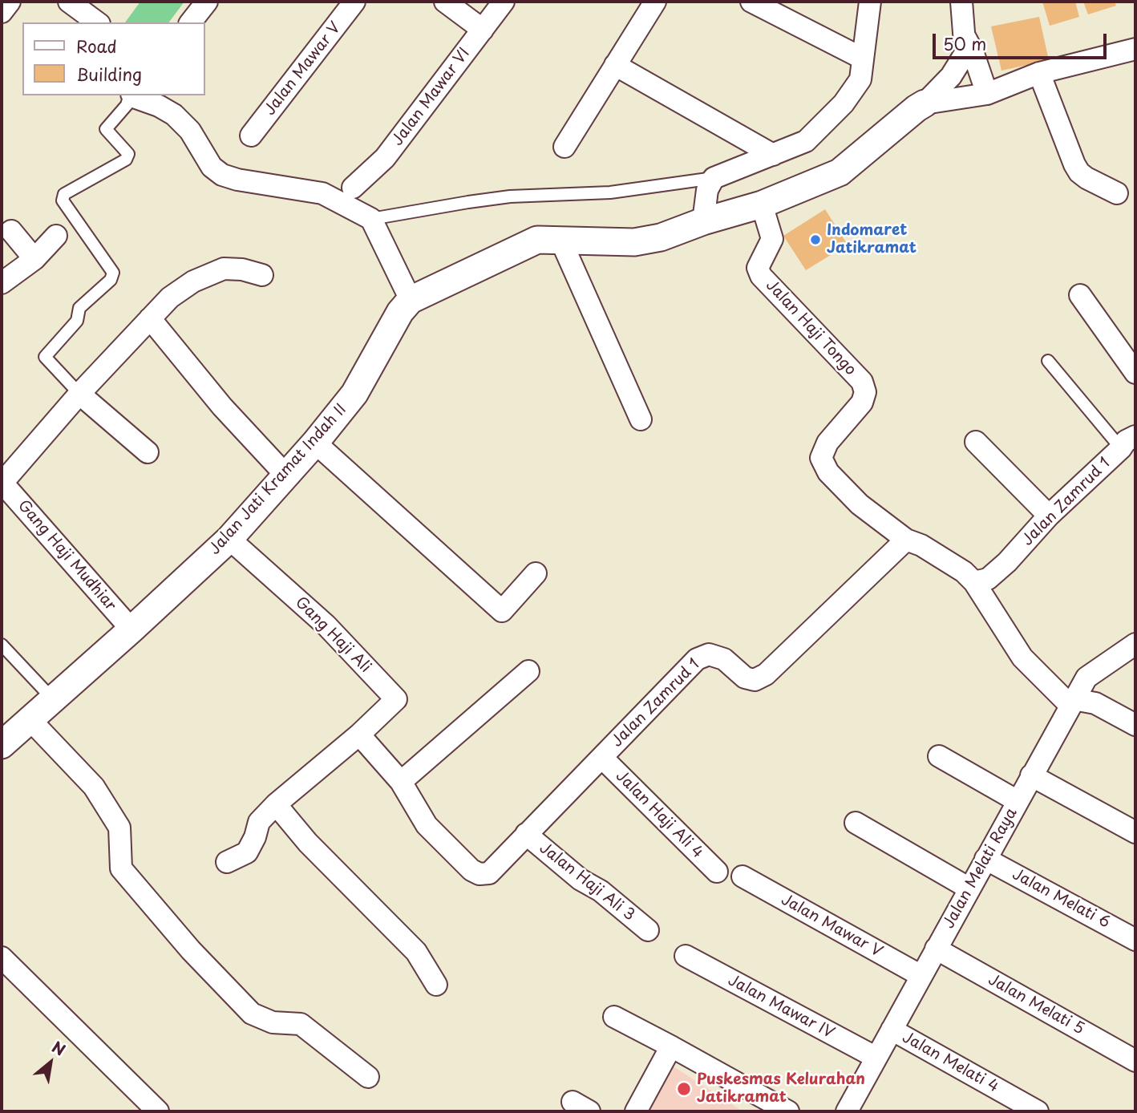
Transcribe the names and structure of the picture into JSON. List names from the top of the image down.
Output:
{
  "streets": {
    "street": [
      "Jalan Mawar V",
      "Jalan Mawar VI",
      "Jalan Haji Tongo",
      "Jalan Jati Kramat Indah II",
      "Jalan Zamrud 1",
      "Gang Haji Mudhiar",
      "Gang Haji Ali",
      "Jalan Haji Ali 4",
      "Jalan Melati Raya",
      "Jalan Haji Ali 3",
      "Jalan Melati 6",
      "Jalan Melati 5",
      "Jalan Mawar IV",
      "Jalan Melati 4"
    ]
  },
  "crossings": [
    ["Jalan Mawar V", "Jalan Melati Raya"],
    ["Jalan Haji Tongo", "Jalan Jati Kramat Indah II"],
    ["Jalan Haji Tongo", "Jalan Zamrud 1"],
    ["Jalan Jati Kramat Indah II", "Gang Haji Mudhiar"],
    ["Jalan Jati Kramat Indah II", "Gang Haji Ali"],
    ["Jalan Zamrud 1", "Gang Haji Ali"],
    ["Jalan Zamrud 1", "Jalan Haji Ali 4"],
    ["Jalan Zamrud 1", "Jalan Haji Ali 3"],
    ["Jalan Melati Raya", "Jalan Melati 6"],
    ["Jalan Melati Raya", "Jalan Melati 5"],
    ["Jalan Melati Raya", "Jalan Mawar IV"],
    ["Jalan Melati Raya", "Jalan Melati 4"]
  ],
  "places": ["Indomaret Jatikramat", "Puskesmas Kelurahan Jatikramat"],
  "legend": ["Road", "Building"],
  "scale_bar": "50 m",
  "north": "top right"
}
